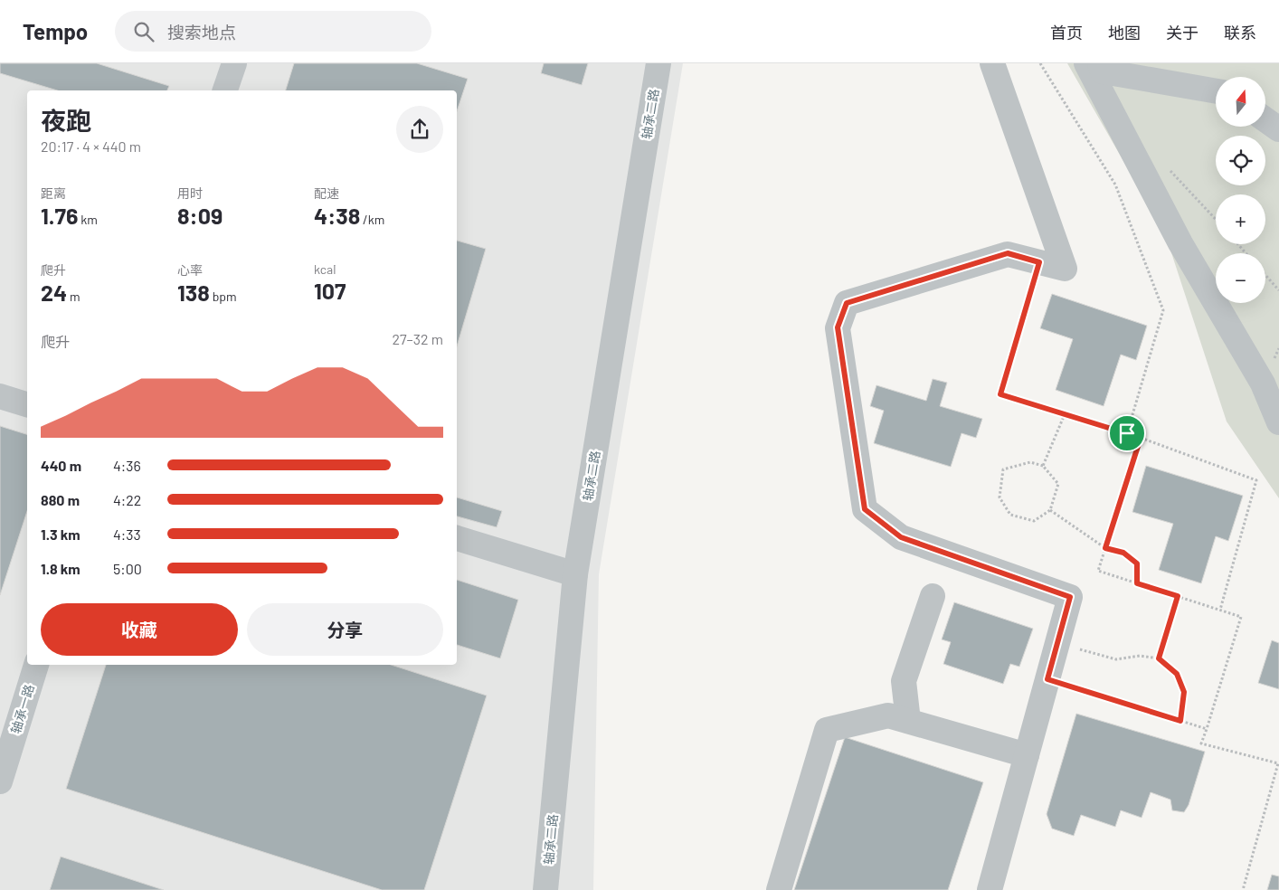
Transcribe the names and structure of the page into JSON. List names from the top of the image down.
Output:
{
  "streets": {
    "street": ["轴承二路", "轴承一路"]
  },
  "north": "top",
  "page": {
    "header": "Tempo",
    "search": "搜索地点",
    "nav": [
      "首页",
      "地图",
      "关于",
      "联系"
    ],
    "map_buttons": ["+", "−"],
    "heading": ["夜跑", "20:17 · 4 × 440 m"],
    "stats": [
      ["距离", "1.76 km"],
      ["用时", "8:09"],
      ["配速", "4:38 /km"],
      ["爬升", "24 m"],
      ["心率", "138 bpm"],
      ["kcal", "107"]
    ],
    "chart": ["爬升", "27–32 m"],
    "list": [
      {
        "name": "440 m",
        "note": "4:36"
      },
      {
        "name": "880 m",
        "note": "4:22"
      },
      {
        "name": "1.3 km",
        "note": "4:33"
      },
      {
        "name": "1.8 km",
        "note": "5:00"
      }
    ],
    "buttons": ["收藏", "分享"]
  }
}
